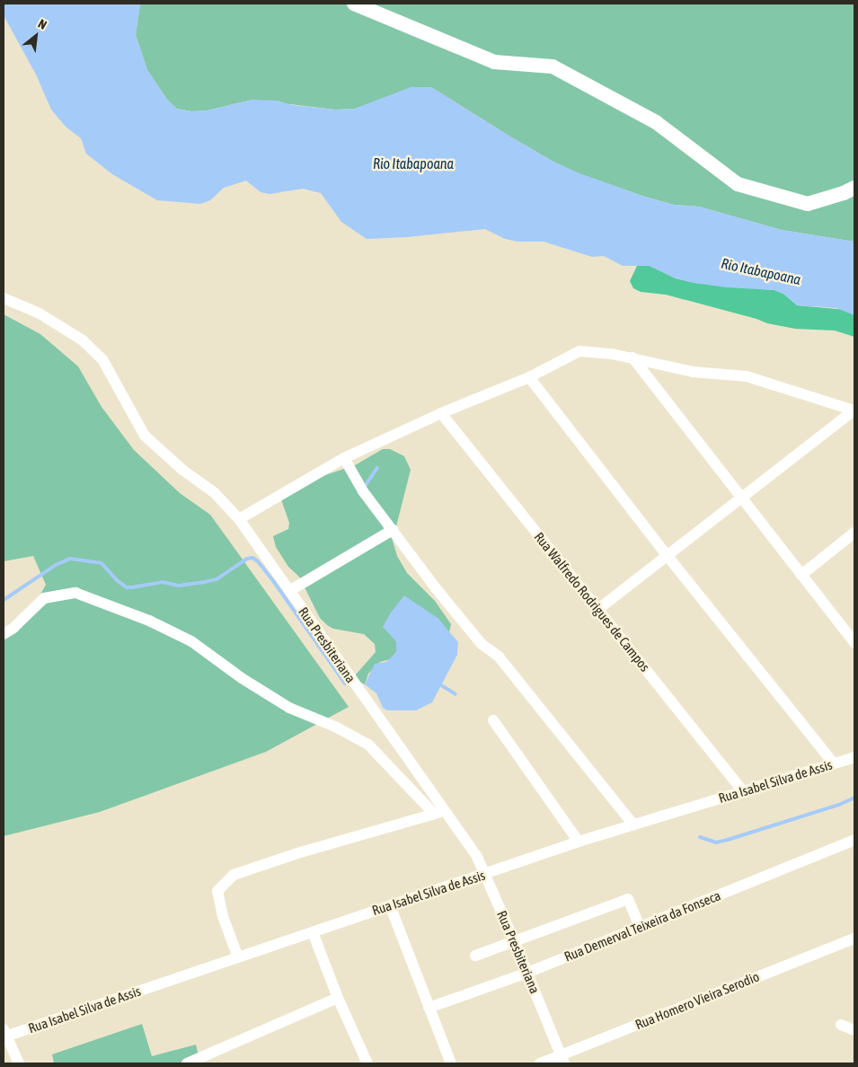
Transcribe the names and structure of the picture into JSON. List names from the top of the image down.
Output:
{
  "streets": {
    "street": [
      "Rua Walfredo Rodrigues de Campos",
      "Rua Presbiteriana",
      "Rua Isabel Silva de Assis",
      "Rua Demerval Teixeira da Fonseca",
      "Rua Homero Vieira Serodio"
    ]
  },
  "crossings": [
    ["Rua Walfredo Rodrigues de Campos", "Rua Isabel Silva de Assis"],
    ["Rua Presbiteriana", "Rua Isabel Silva de Assis"],
    ["Rua Presbiteriana", "Rua Demerval Teixeira da Fonseca"],
    ["Rua Presbiteriana", "Rua Homero Vieira Serodio"]
  ],
  "water": ["Rio Itabapoana"],
  "north": "top right"
}
